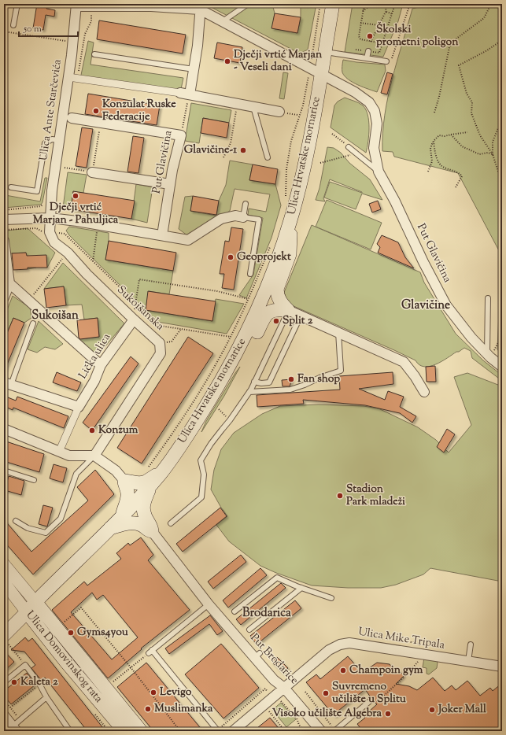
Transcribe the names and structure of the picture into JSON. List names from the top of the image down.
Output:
{
  "streets": {
    "main road": ["Ulica Hrvatske mornarice", "Ulica Domovinskog rata"],
    "street": [
      "Ulica Ante Starčevića",
      "Put Glavičina",
      "Sukoišanska",
      "Lička ulica",
      "Ulica Mike Tripala",
      "Put Brodarice"
    ]
  },
  "crossings": [
    ["Ulica Ante Starčevića", "Ulica Hrvatske mornarice"],
    ["Ulica Ante Starčevića", "Put Glavičina"],
    ["Ulica Hrvatske mornarice", "Put Glavičina"],
    ["Ulica Hrvatske mornarice", "Ulica Domovinskog rata"],
    ["Sukoišanska", "Lička ulica"],
    ["Ulica Mike Tripala", "Put Brodarice"]
  ],
  "districts": ["Glavičine", "Sukoišan", "Brodarica"],
  "places": [
    "Školski prometni poligon",
    "Dječji vrtić Marjan - Veseli dani",
    "Konzulat Ruske Federacije",
    "Glavičine-1",
    "Dječji vrtić Marjan - Pahuljica",
    "Geoprojekt",
    "Split 2",
    "Fan shop",
    "Konzum",
    "Stadion Park mladeži",
    "Gyms4you",
    "Champoin gym",
    "Kaleta 2",
    "Levigo",
    "Suvremeno učilište u Splitu",
    "Muslimanka",
    "Joker Mall",
    "Visoko učilište Algebra"
  ],
  "scale_bar": "50 m"
}
